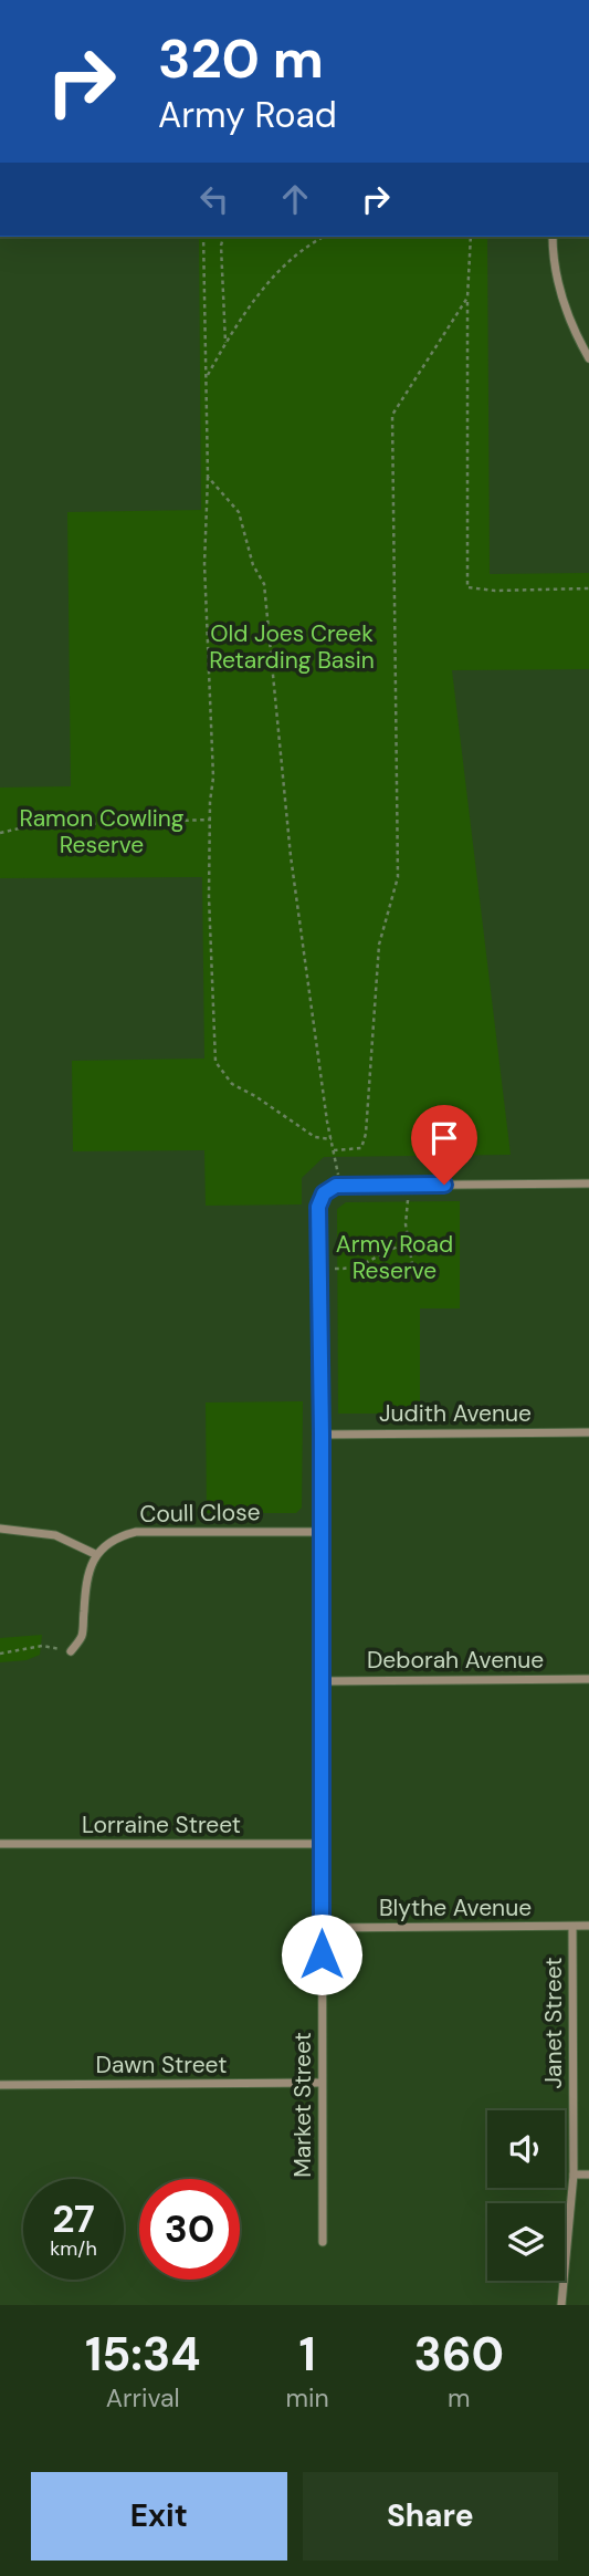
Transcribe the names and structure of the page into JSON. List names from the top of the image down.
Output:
{
  "streets": {
    "street": [
      "Judith Avenue",
      "Coull Close",
      "Deborah Avenue",
      "Lorraine Street",
      "Blythe Avenue",
      "Janet Street",
      "Dawn Street",
      "Market Street"
    ]
  },
  "crossings": [
    ["Judith Avenue", "Market Street"],
    ["Coull Close", "Market Street"],
    ["Deborah Avenue", "Market Street"],
    ["Lorraine Street", "Market Street"],
    ["Blythe Avenue", "Janet Street"],
    ["Blythe Avenue", "Market Street"],
    ["Dawn Street", "Market Street"]
  ],
  "parks": ["Old Joes Creek Retarding Basin", "Ramon Cowling Reserve", "Army Road Reserve"],
  "page": {
    "turn": ["320 m", "Army Road"],
    "speed": "27 km/h",
    "limit": "30",
    "eta": [
      "15:34",
      "Arrival",
      "1",
      "min",
      "360",
      "m"
    ],
    "buttons": ["Exit", "Share"]
  }
}
